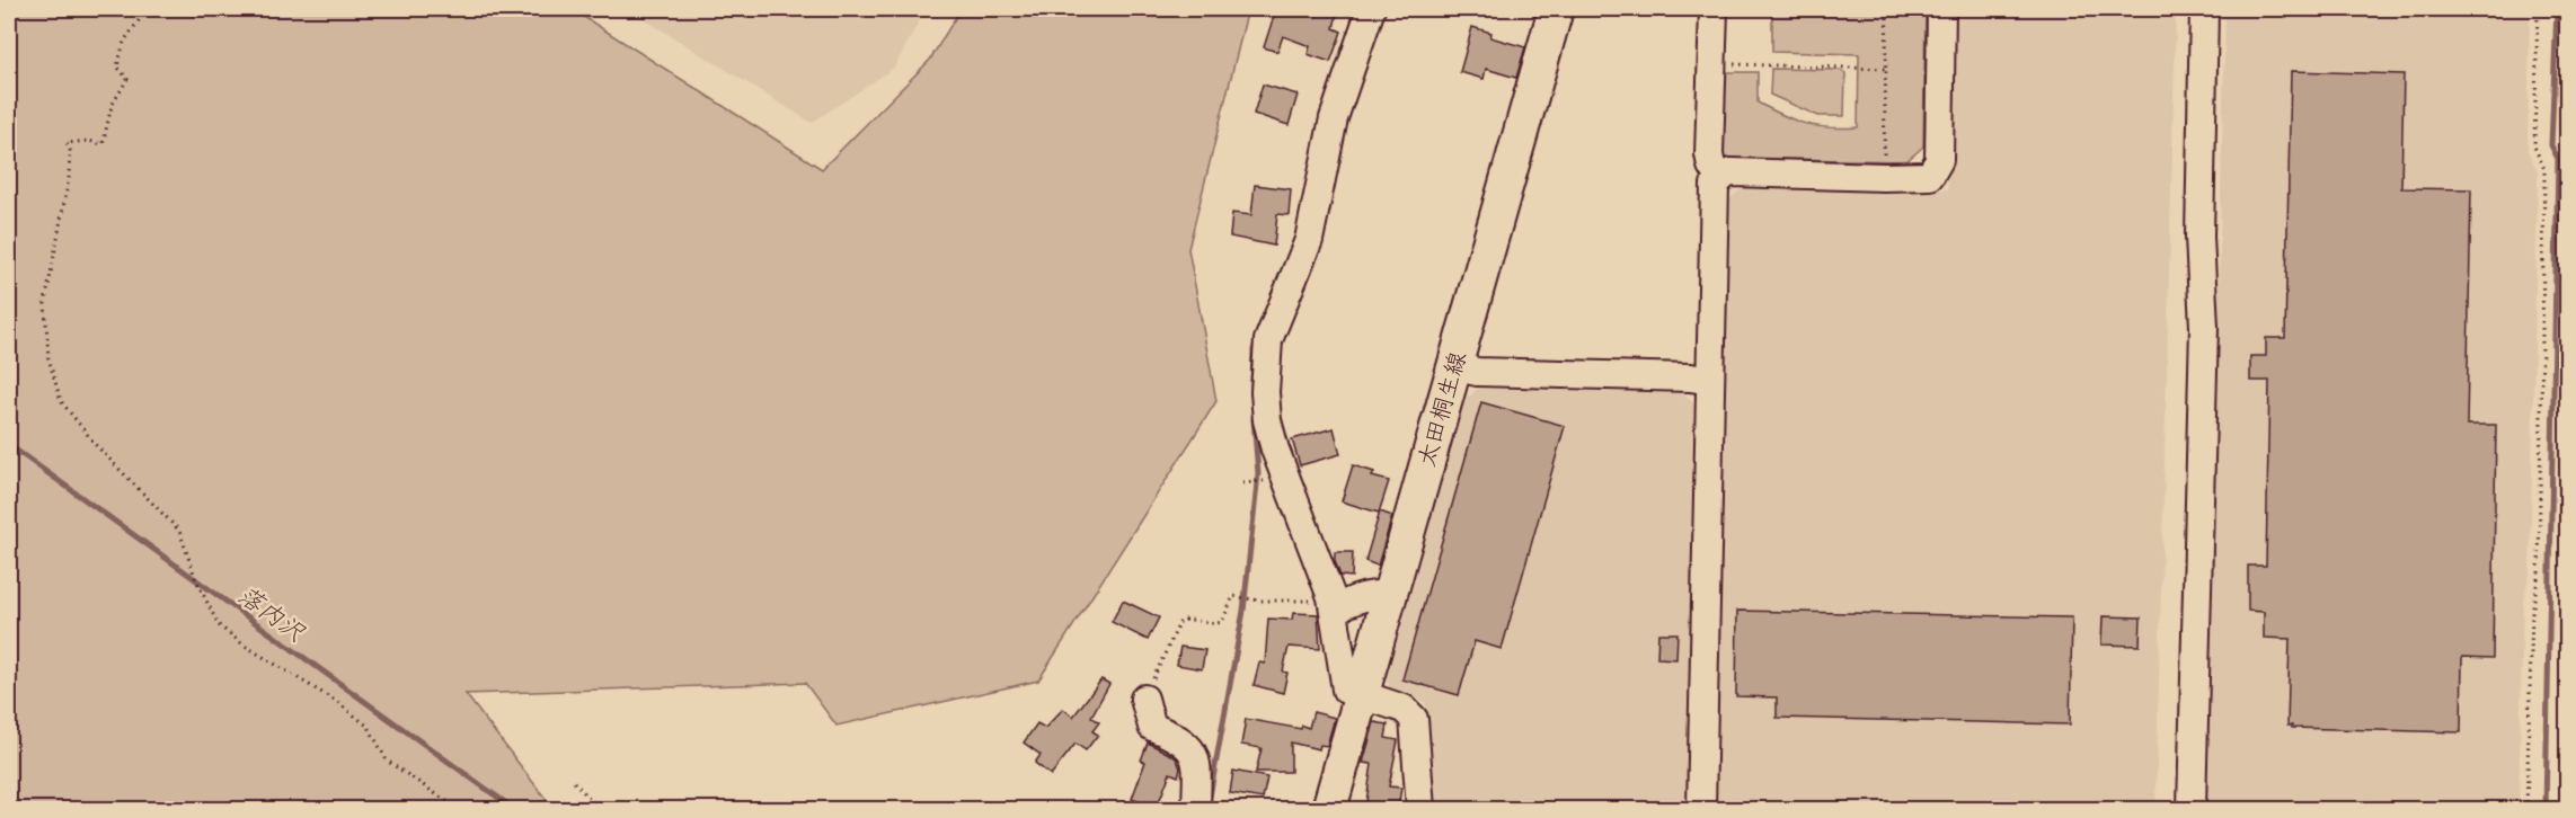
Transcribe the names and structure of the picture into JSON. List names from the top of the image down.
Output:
{
  "streets": {
    "main road": ["太田桐生線"]
  },
  "water": ["落内沢"]
}
